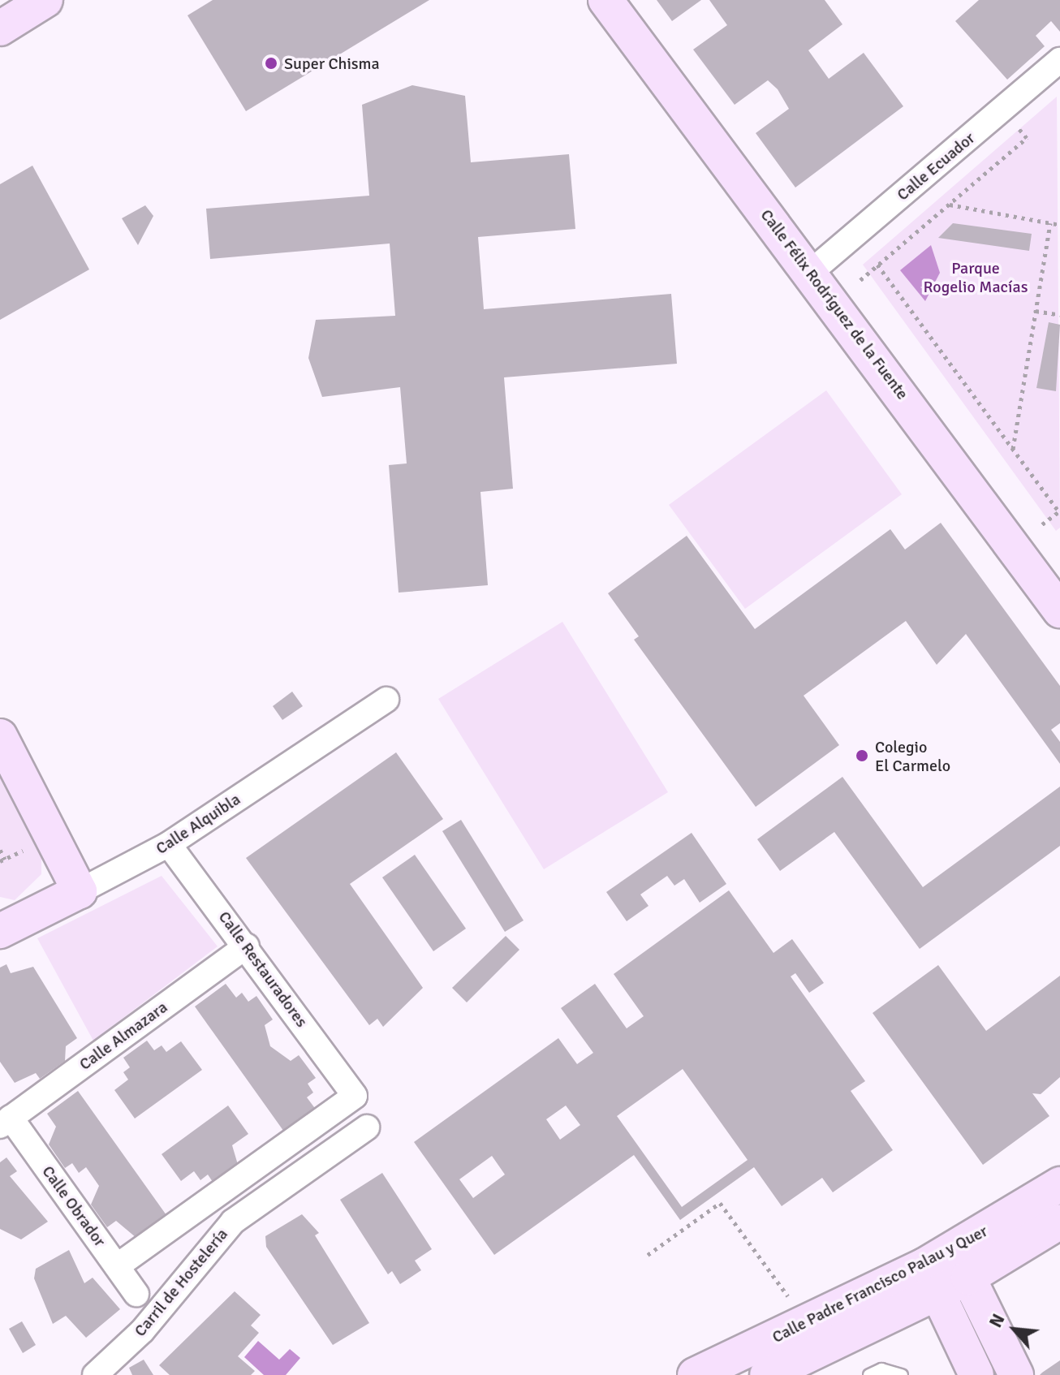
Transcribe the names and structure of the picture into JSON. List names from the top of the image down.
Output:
{
  "streets": {
    "street": [
      "Calle Ecuador",
      "Calle Félix Rodríguez de la Fuente",
      "Calle Alquibla",
      "Calle Restauradores",
      "Calle Almazara",
      "Calle Obrador",
      "Carril de Hostelería",
      "Calle Padre Francisco Palau y Quer"
    ]
  },
  "crossings": [
    ["Calle Ecuador", "Calle Félix Rodríguez de la Fuente"],
    ["Calle Alquibla", "Calle Restauradores"],
    ["Calle Restauradores", "Calle Almazara"],
    ["Calle Restauradores", "Calle Obrador"],
    ["Calle Almazara", "Calle Obrador"]
  ],
  "parks": ["Parque Rogelio Macías"],
  "places": ["Super Chisma", "Colegio El Carmelo"],
  "north": "top left"
}
